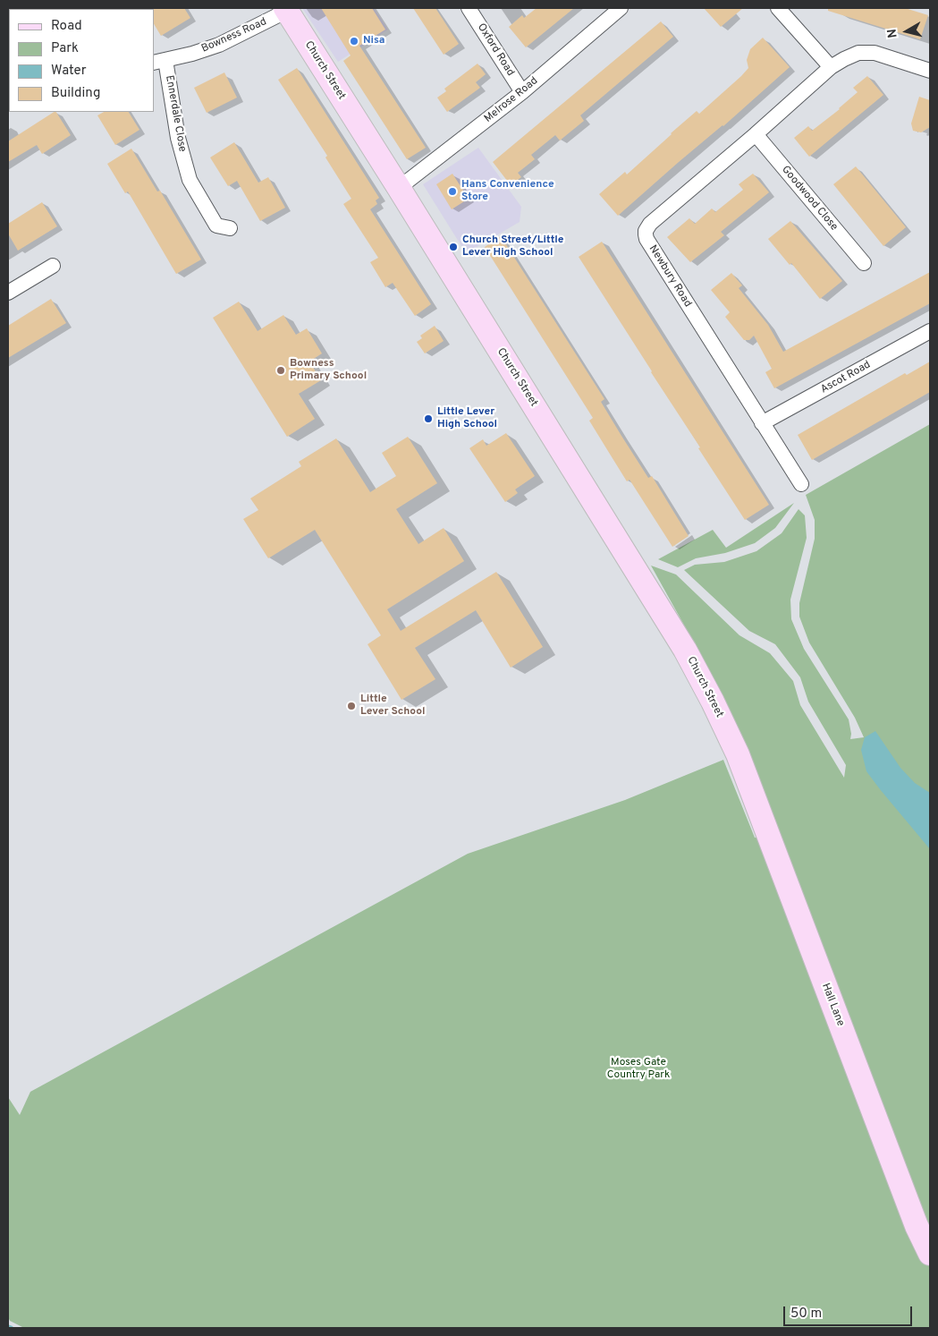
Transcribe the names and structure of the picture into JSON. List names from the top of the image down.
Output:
{
  "streets": {
    "main road": ["Church Street", "Hall Lane"],
    "street": [
      "Bowness Road",
      "Oxford Road",
      "Melrose Road",
      "Ennerdale Close",
      "Goodwood Close",
      "Newbury Road",
      "Ascot Road"
    ]
  },
  "crossings": [
    ["Bowness Road", "Church Street"],
    ["Bowness Road", "Ennerdale Close"],
    ["Oxford Road", "Melrose Road"],
    ["Church Street", "Melrose Road"],
    ["Church Street", "Hall Lane"],
    ["Goodwood Close", "Newbury Road"],
    ["Newbury Road", "Ascot Road"]
  ],
  "parks": ["Moses Gate Country Park"],
  "places": [
    "Nisa",
    "Hans Convenience Store",
    "Church Street/Little Lever High School",
    "Bowness Primary School",
    "Little Lever High School",
    "Little Lever School"
  ],
  "legend": [
    "Road",
    "Park",
    "Water",
    "Building"
  ],
  "scale_bar": "50 m",
  "north": "left"
}
